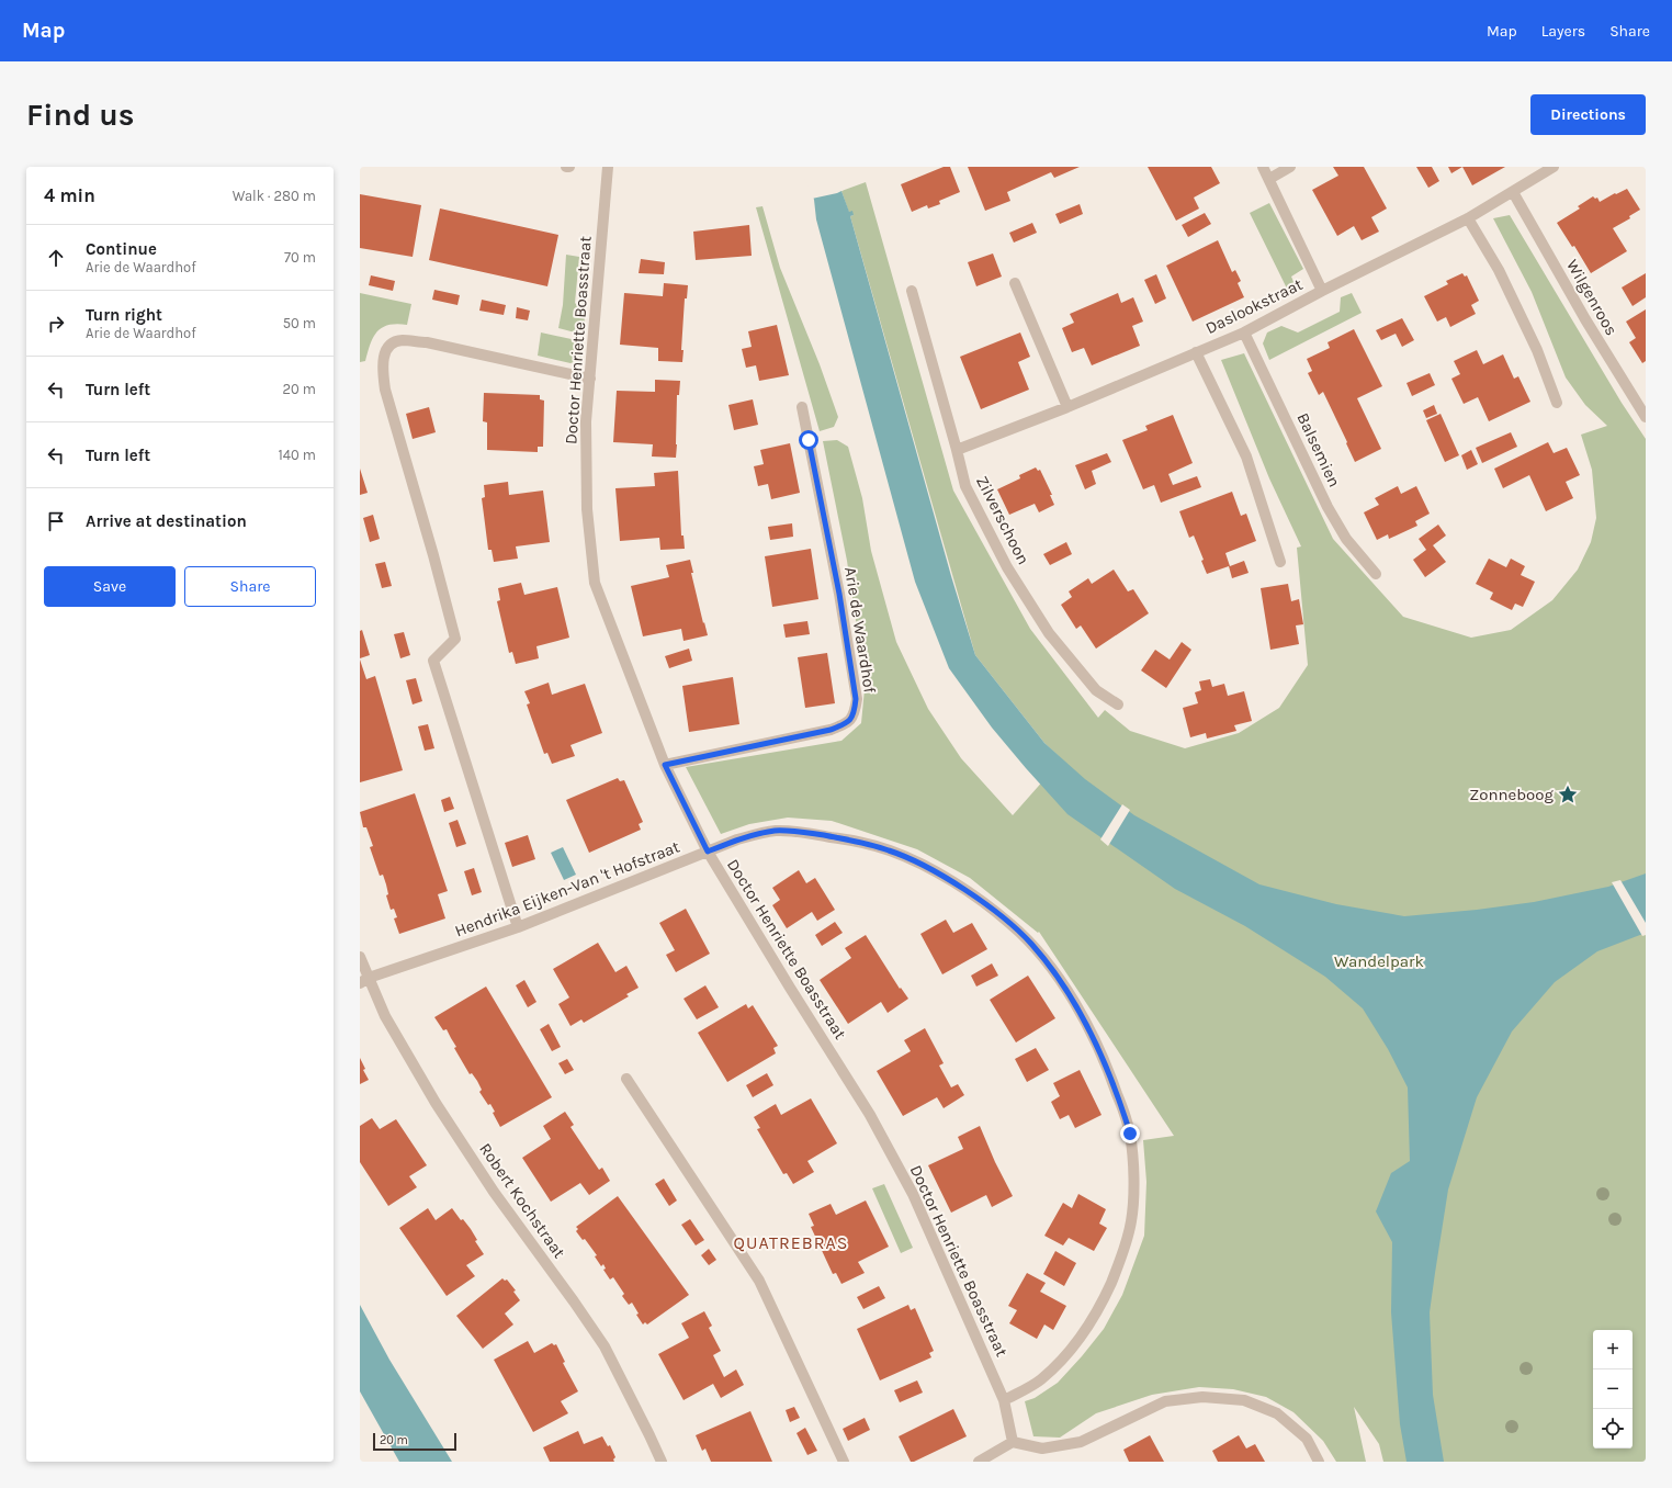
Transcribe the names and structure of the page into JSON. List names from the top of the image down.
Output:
{
  "streets": {
    "street": [
      "Wilgenroos",
      "Daslookstraat",
      "Doctor Henriette Boasstraat",
      "Balsemien",
      "Zilverschoon",
      "Arie de Waardhof",
      "Hendrika Eijken-Van 't Hofstraat",
      "Robert Kochstraat"
    ]
  },
  "crossings": [
    ["Wilgenroos", "Daslookstraat"],
    ["Daslookstraat", "Balsemien"],
    ["Daslookstraat", "Zilverschoon"],
    ["Doctor Henriette Boasstraat", "Arie de Waardhof"],
    ["Doctor Henriette Boasstraat", "Hendrika Eijken-Van 't Hofstraat"],
    ["Hendrika Eijken-Van 't Hofstraat", "Robert Kochstraat"]
  ],
  "districts": ["QUATREBRAS"],
  "parks": ["Wandelpark"],
  "places": {
    "place": ["Zonneboog"]
  },
  "scale_bar": "20 m",
  "page": {
    "header": "Map",
    "nav": ["Map", "Layers", "Share"],
    "buttons": [
      "Directions",
      ["Save", "Share"]
    ],
    "title": "Find us",
    "heading": ["4 min", "Walk · 280 m"],
    "list": [
      ["Continue", "Arie de Waardhof", "70 m"],
      ["Turn right", "Arie de Waardhof", "50 m"],
      ["Turn left", "20 m"],
      ["Turn left", "140 m"],
      "Arrive at destination"
    ],
    "map_buttons": ["+", "−"],
    "scale": "20 m"
  }
}
